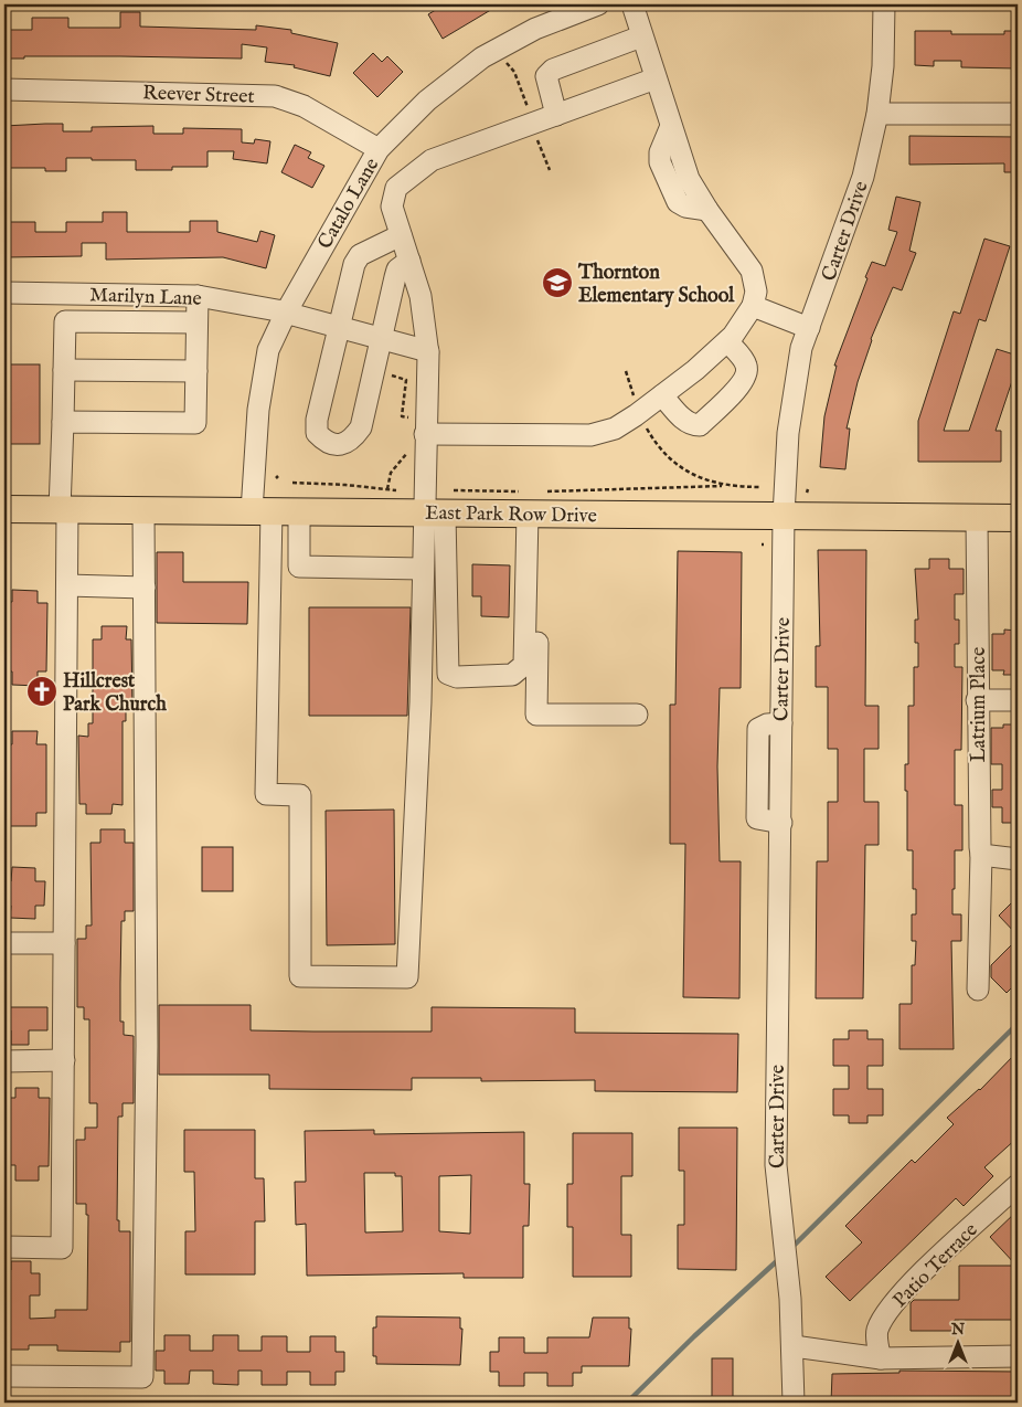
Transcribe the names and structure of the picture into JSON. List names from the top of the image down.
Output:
{
  "streets": {
    "main road": ["East Park Row Drive"],
    "street": [
      "Reever Street",
      "Catalo Lane",
      "Carter Drive",
      "Marilyn Lane",
      "Latrium Place",
      "Patio Terrace"
    ]
  },
  "crossings": [
    ["Reever Street", "Catalo Lane"],
    ["Catalo Lane", "Marilyn Lane"],
    ["Catalo Lane", "East Park Row Drive"],
    ["Carter Drive", "East Park Row Drive"],
    ["East Park Row Drive", "Latrium Place"]
  ],
  "places": {
    "school or university": ["Thornton Elementary School"],
    "church": ["Hillcrest Park Church"]
  },
  "north": "top"
}
